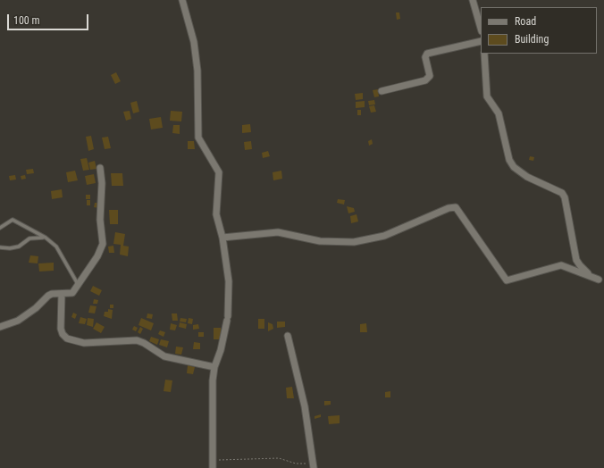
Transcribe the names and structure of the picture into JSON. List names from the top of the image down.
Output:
{
  "legend": ["Road", "Building"],
  "scale_bar": "100 m"
}
